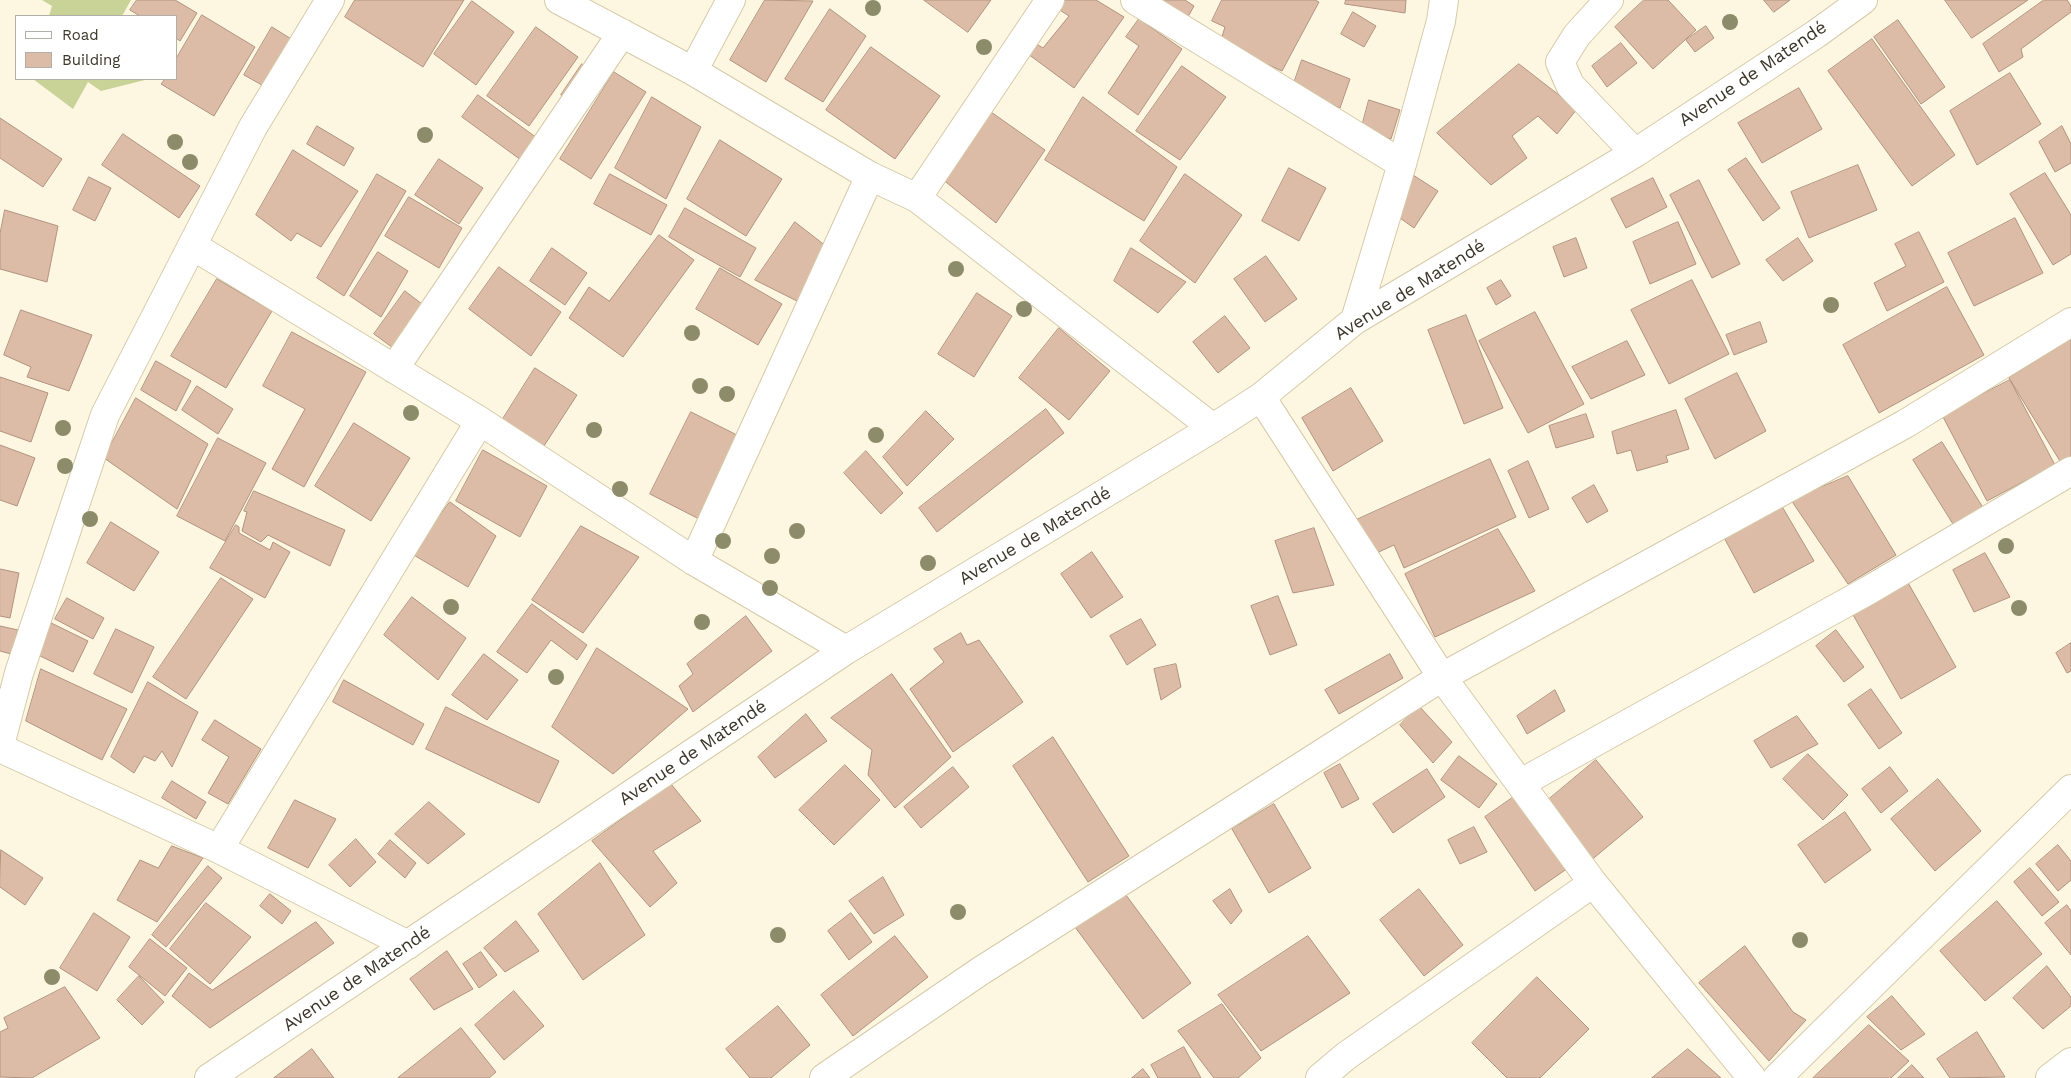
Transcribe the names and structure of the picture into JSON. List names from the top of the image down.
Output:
{
  "streets": {
    "street": ["Avenue de Matendé"]
  },
  "legend": ["Road", "Building"]
}
